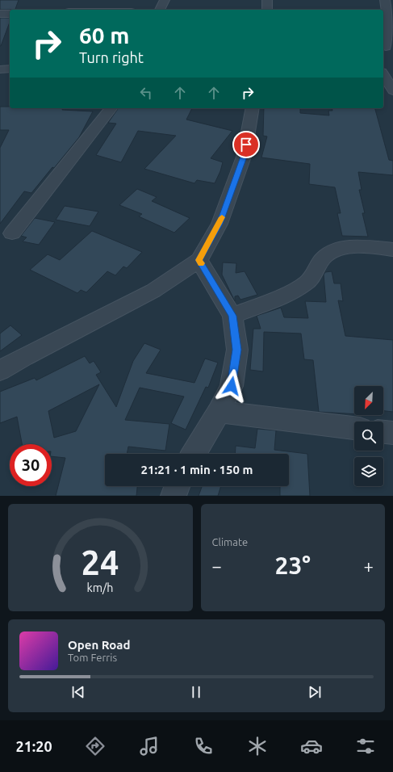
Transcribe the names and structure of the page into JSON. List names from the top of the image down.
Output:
{
  "north": "bottom left",
  "page": {
    "turn": ["60 m", "Turn right"],
    "limit": "30",
    "trip": "21:21 · 1 min · 150 m",
    "tile": "Climate",
    "heat": ["−", "23°", "+"],
    "song": ["Open Road", "Tom Ferris"],
    "tabs": "21:20",
    "gauge": ["24", "km/h"]
  }
}
